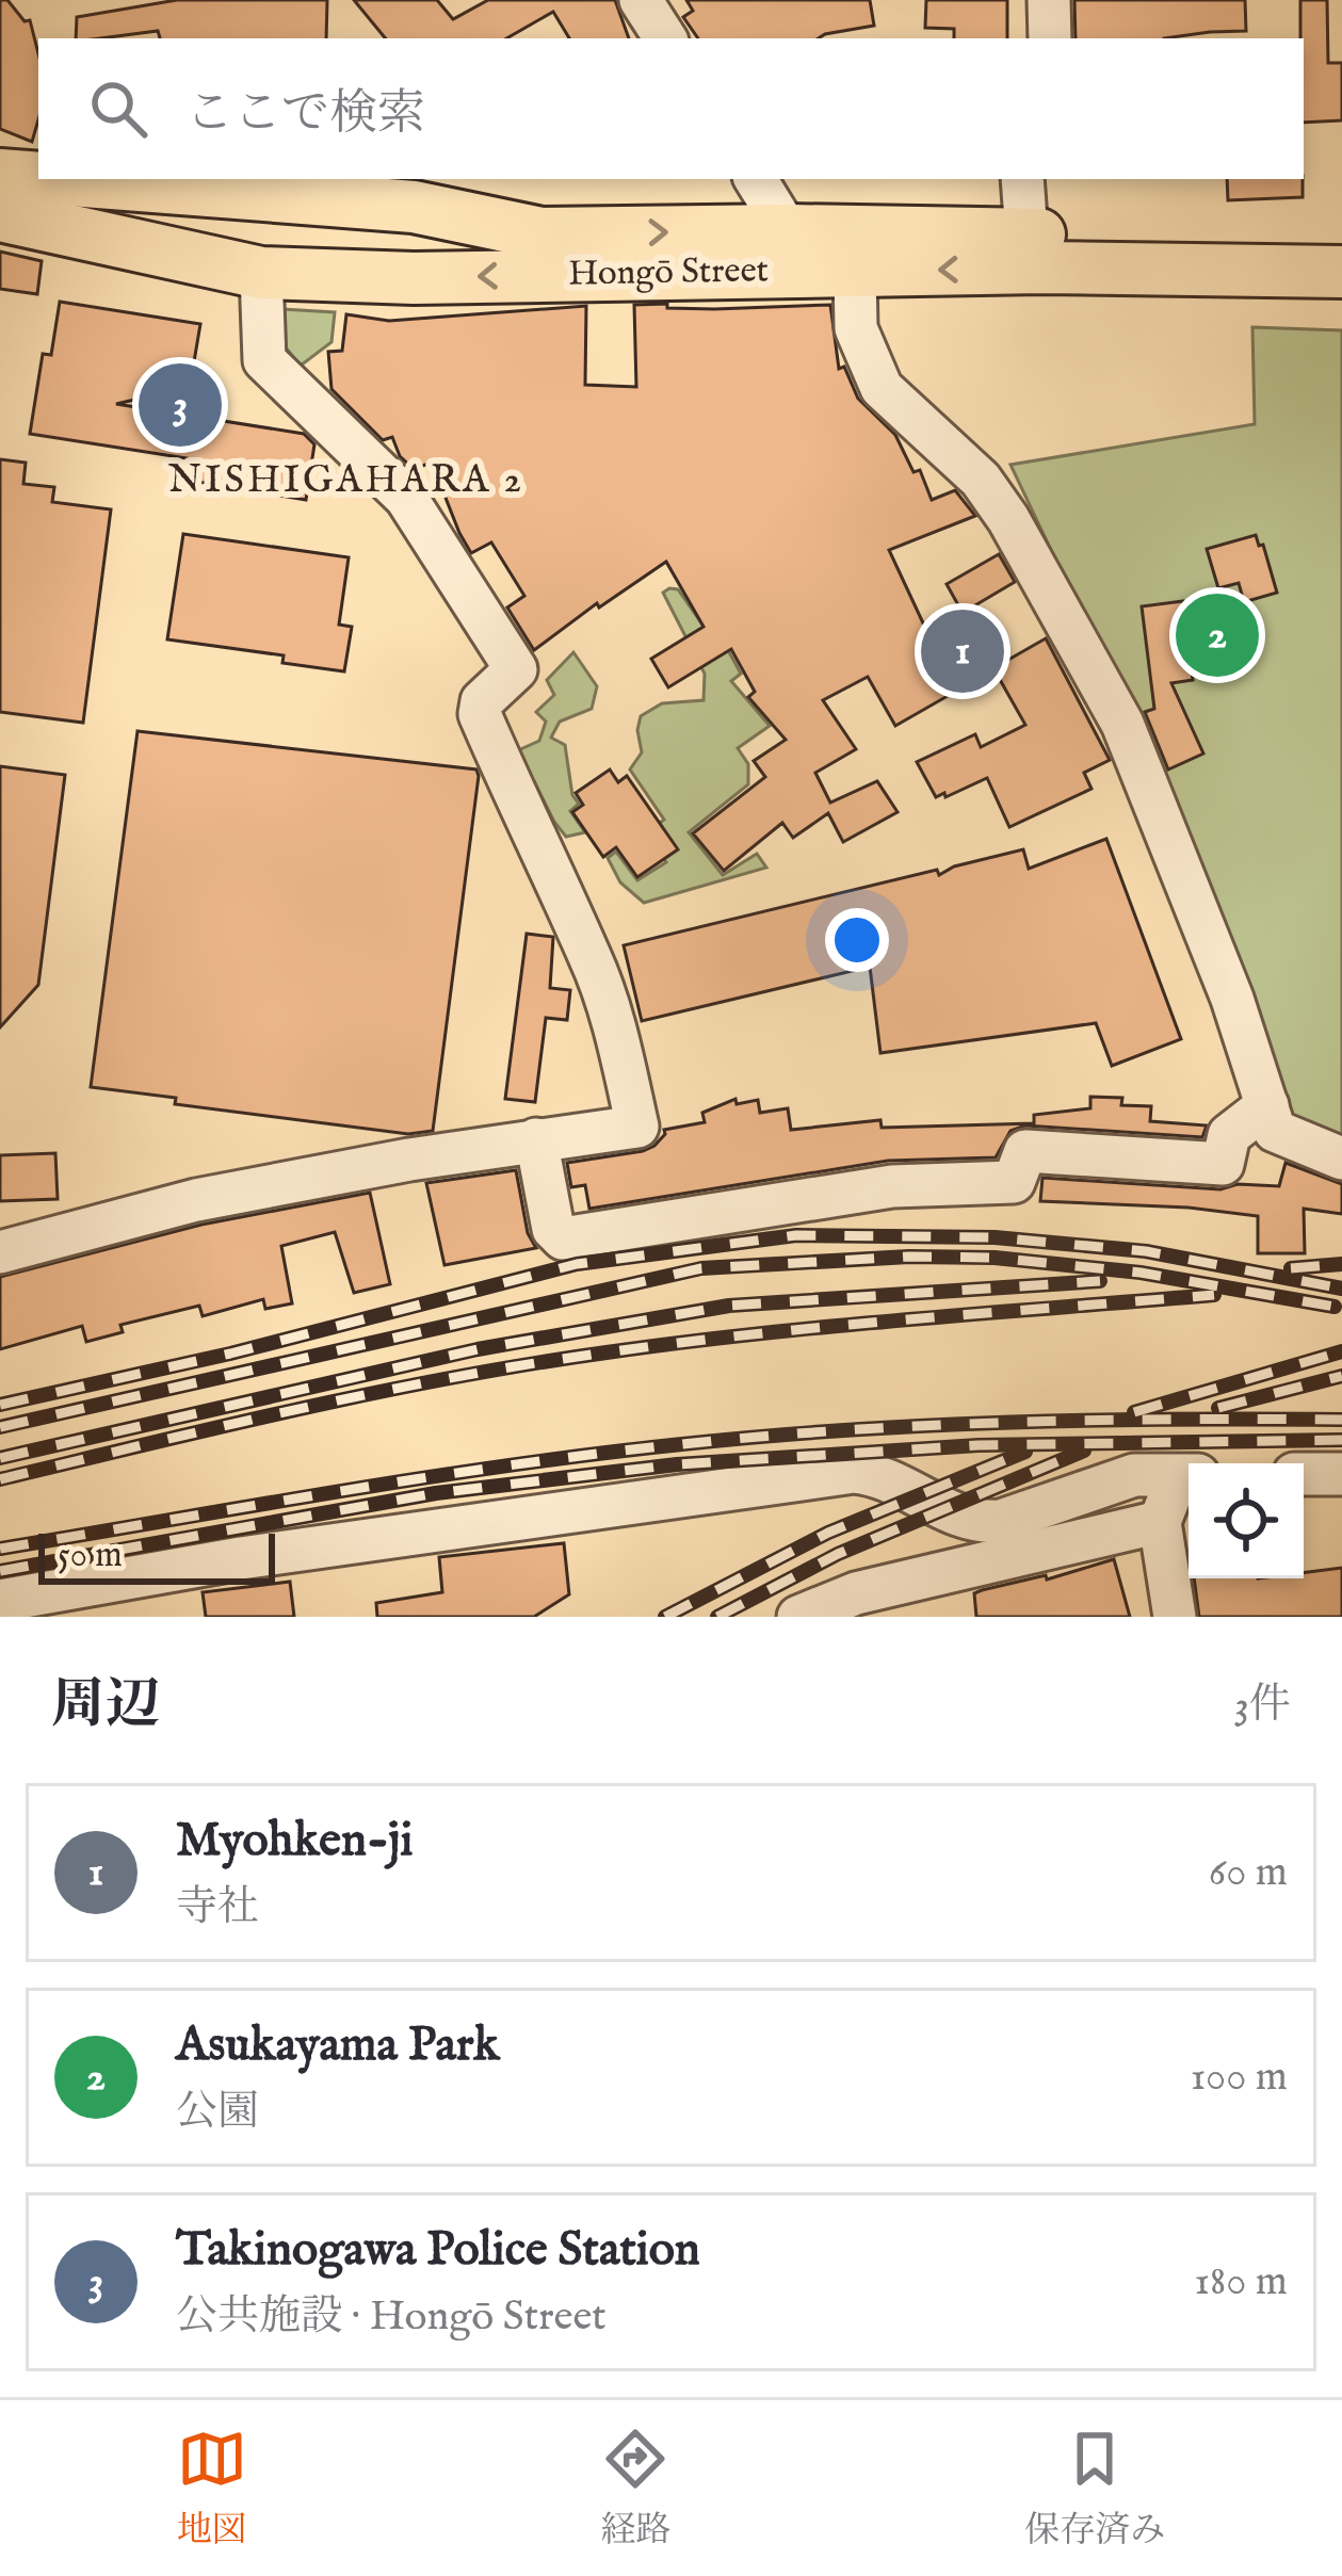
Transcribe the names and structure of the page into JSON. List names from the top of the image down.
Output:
{
  "streets": {
    "main road": ["Hongō Street"]
  },
  "districts": ["NISHIGAHARA 2"],
  "scale_bar": "50 m",
  "page": {
    "search": "ここで検索",
    "pins": ["3", "2", "1"],
    "scale": "50 m",
    "heading": ["周辺", "3件"],
    "list": [
      {
        "mark": "1",
        "name": "Myohken-ji",
        "note": "寺社",
        "value": "60 m"
      },
      {
        "mark": "2",
        "name": "Asukayama Park",
        "note": "公園",
        "value": "100 m"
      },
      {
        "mark": "3",
        "name": "Takinogawa Police Station",
        "note": "公共施設 · Hongō Street",
        "value": "180 m"
      }
    ],
    "nav": ["地図", "経路", "保存済み"]
  }
}
